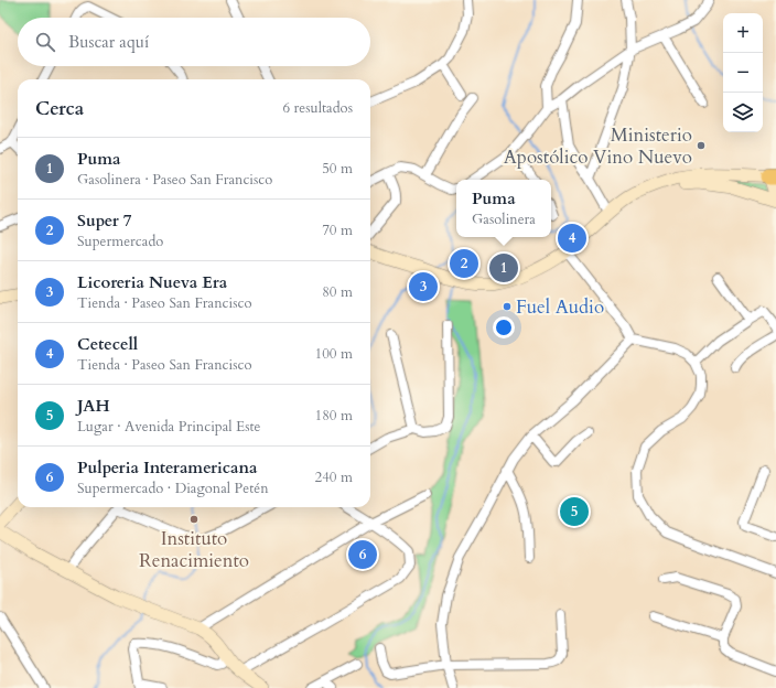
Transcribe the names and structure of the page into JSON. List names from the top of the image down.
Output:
{
  "places": ["Ministerio Apostólico Vino Nuevo", "Fuel Audio", "Instituto Renacimiento"],
  "page": {
    "map_buttons": ["+", "−"],
    "search": "Buscar aquí",
    "heading": ["Cerca", "6 resultados"],
    "list": [
      {
        "mark": "1",
        "name": "Puma",
        "note": "Gasolinera · Paseo San Francisco",
        "value": "50 m"
      },
      {
        "mark": "2",
        "name": "Super 7",
        "note": "Supermercado",
        "value": "70 m"
      },
      {
        "mark": "3",
        "name": "Licoreria Nueva Era",
        "note": "Tienda · Paseo San Francisco",
        "value": "80 m"
      },
      {
        "mark": "4",
        "name": "Cetecell",
        "note": "Tienda · Paseo San Francisco",
        "value": "100 m"
      },
      {
        "mark": "5",
        "name": "JAH",
        "note": "Lugar · Avenida Principal Este",
        "value": "180 m"
      },
      {
        "mark": "6",
        "name": "Pulperia Interamericana",
        "note": "Supermercado · Diagonal Petén",
        "value": "240 m"
      }
    ],
    "popup": ["Puma", "Gasolinera"],
    "pins": [
      "4",
      "2",
      "1",
      "3",
      "5",
      "6"
    ]
  }
}
